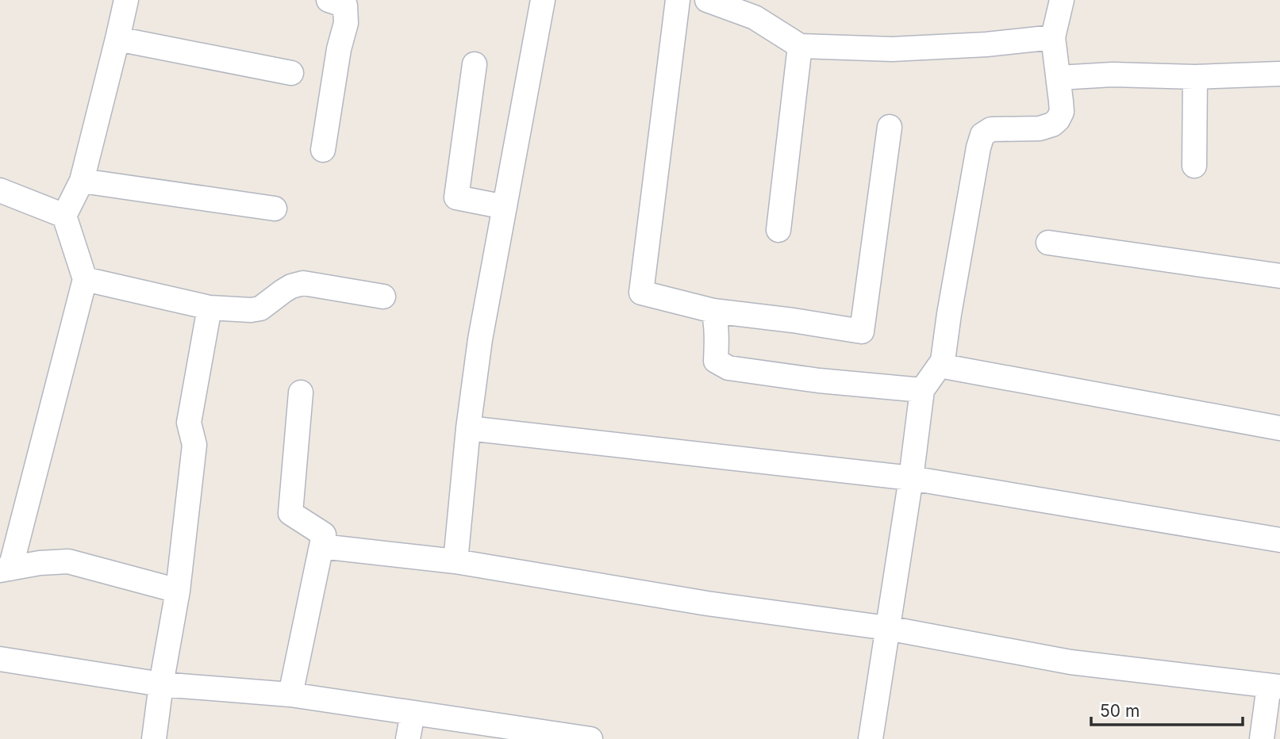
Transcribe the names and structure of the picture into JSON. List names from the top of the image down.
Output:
{
  "scale_bar": "50 m"
}
